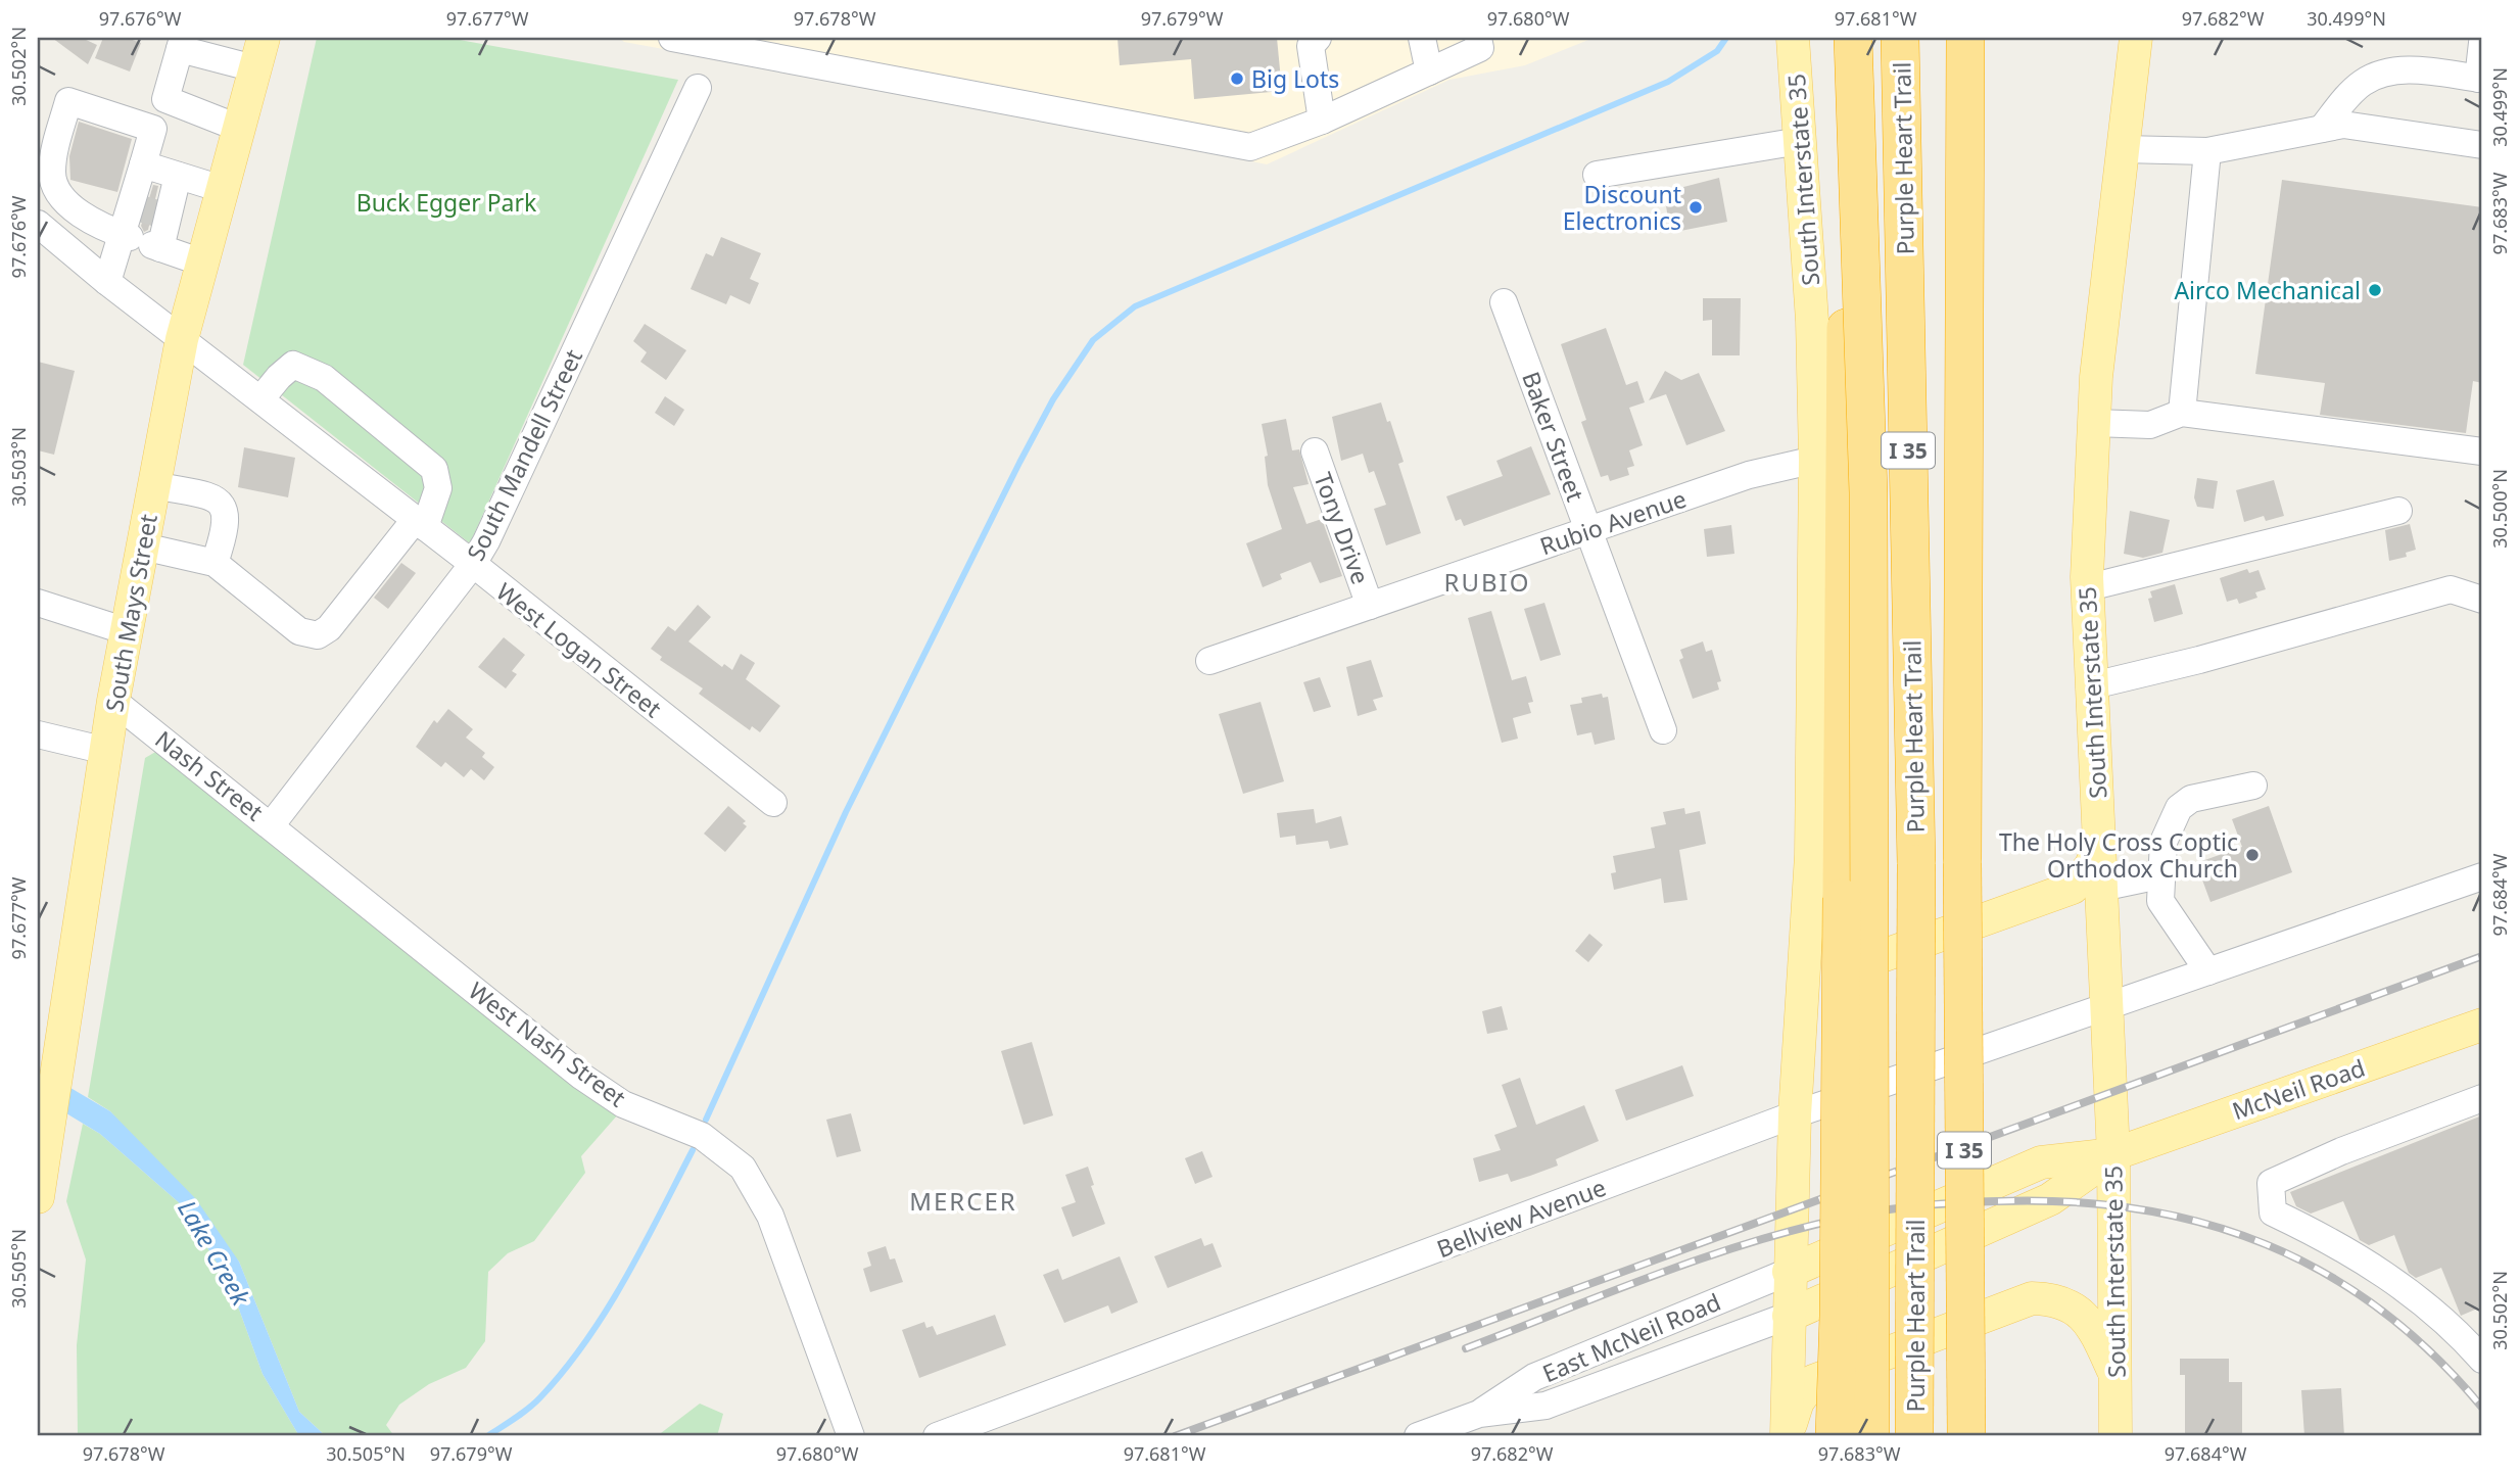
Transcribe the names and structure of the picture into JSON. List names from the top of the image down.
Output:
{
  "streets": {
    "highway": ["Purple Heart Trail", "I 35"],
    "main road": ["South Interstate 35", "South Mays Street", "McNeil Road"],
    "street": [
      "Baker Street",
      "South Mandell Street",
      "Rubio Avenue",
      "Tony Drive",
      "West Logan Street",
      "Nash Street",
      "West Nash Street",
      "Bellview Avenue",
      "East McNeil Road"
    ]
  },
  "crossings": [
    ["South Interstate 35", "Rubio Avenue"],
    ["South Interstate 35", "McNeil Road"],
    ["South Interstate 35", "Bellview Avenue"],
    ["South Interstate 35", "East McNeil Road"],
    ["Baker Street", "Rubio Avenue"],
    ["South Mandell Street", "West Logan Street"],
    ["South Mandell Street", "Nash Street"],
    ["South Mandell Street", "West Nash Street"],
    ["Rubio Avenue", "Tony Drive"],
    ["South Mays Street", "West Logan Street"],
    ["South Mays Street", "Nash Street"],
    ["Nash Street", "West Nash Street"],
    ["McNeil Road", "East McNeil Road"]
  ],
  "districts": ["RUBIO", "MERCER"],
  "water": ["Lake Creek"],
  "parks": ["Buck Egger Park"],
  "places": [
    "Big Lots",
    "Discount Electronics",
    "Airco Mechanical",
    "The Holy Cross Coptic Orthodox Church"
  ],
  "coordinates": [
    "97.676°W",
    "97.677°W",
    "97.678°W",
    "97.679°W",
    "97.680°W",
    "97.681°W",
    "97.682°W",
    "30.499°N",
    "30.502°N",
    "97.683°W",
    "30.503°N",
    "30.500°N",
    "97.684°W",
    "30.505°N"
  ]
}
